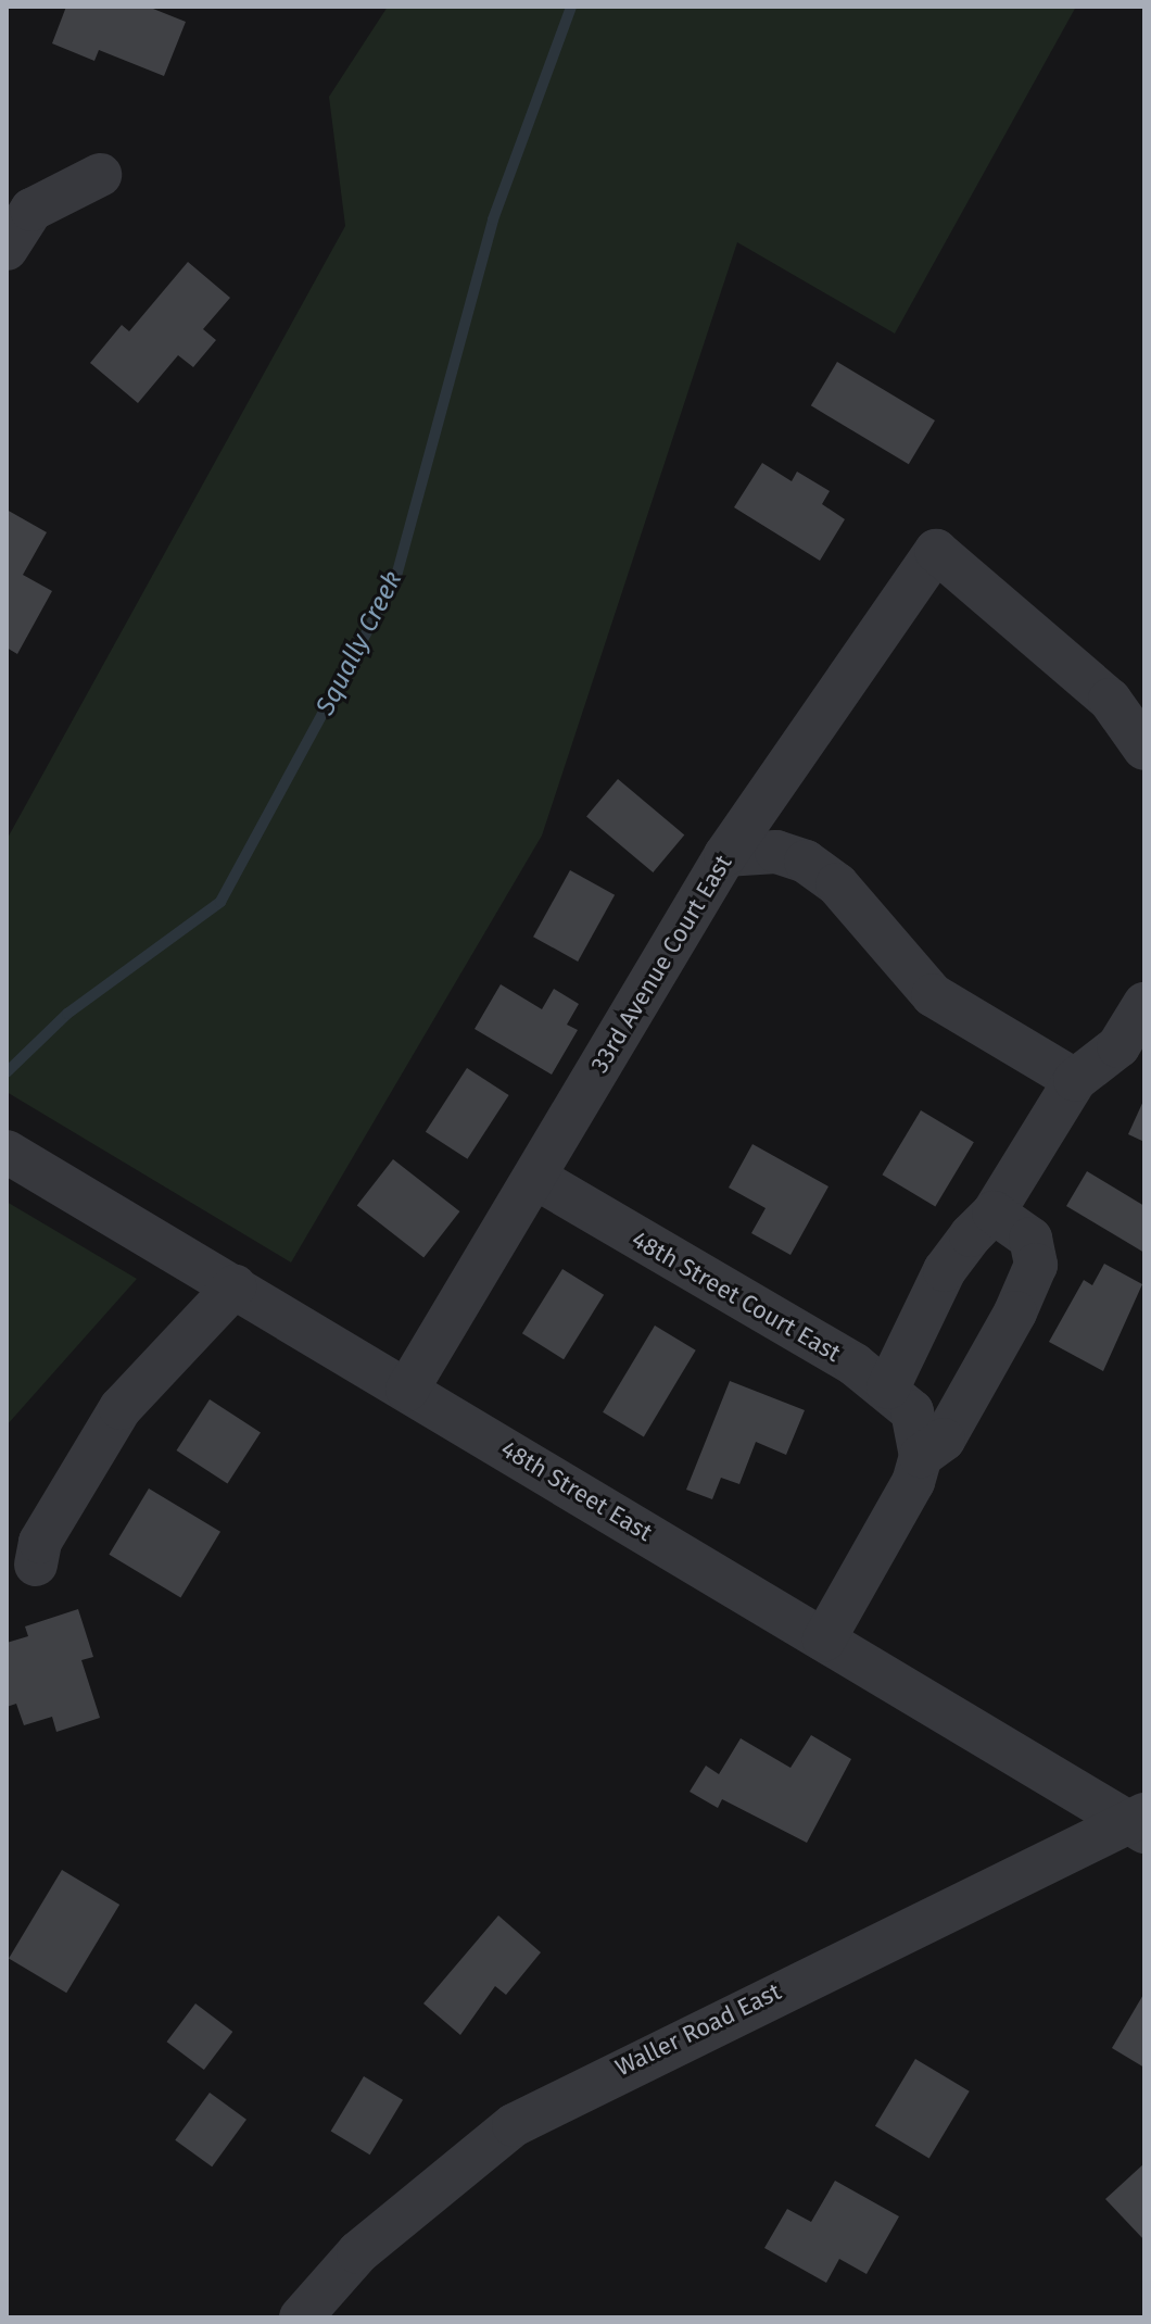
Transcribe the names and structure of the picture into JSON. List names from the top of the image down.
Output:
{
  "streets": {
    "street": [
      "33rd Avenue Court East",
      "48th Street Court East",
      "48th Street East",
      "Waller Road East"
    ]
  },
  "crossings": [
    ["33rd Avenue Court East", "48th Street Court East"],
    ["33rd Avenue Court East", "48th Street East"],
    ["48th Street East", "Waller Road East"]
  ],
  "water": ["Squally Creek"]
}
